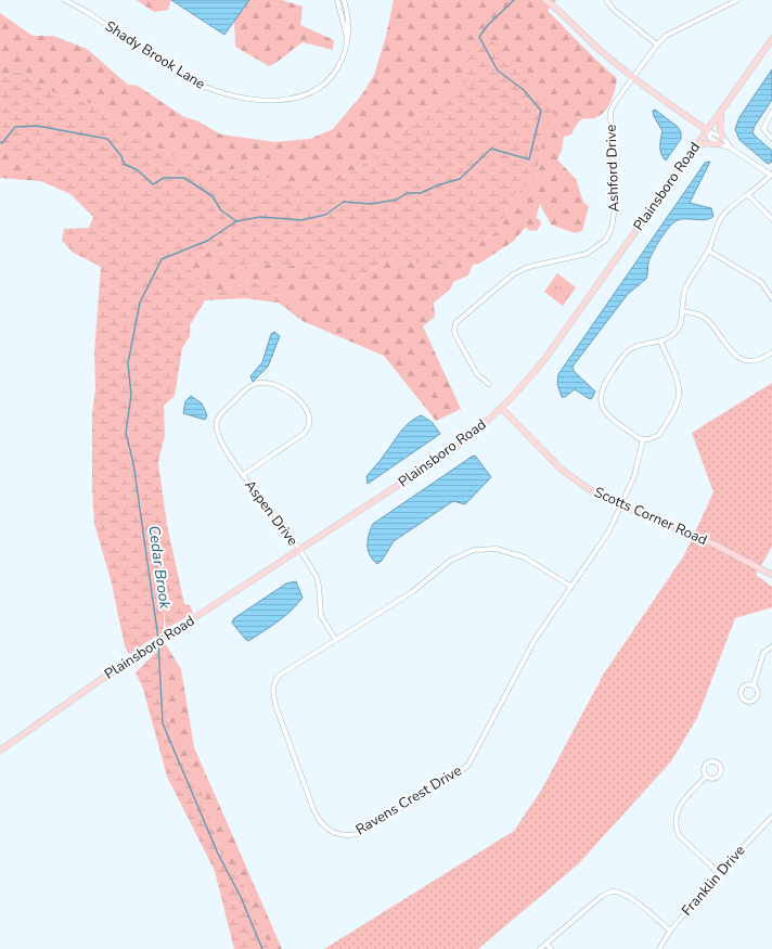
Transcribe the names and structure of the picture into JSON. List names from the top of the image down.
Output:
{
  "streets": {
    "street": [
      "Shady Brook Lane",
      "Ashford Drive",
      "Plainsboro Road",
      "Aspen Drive",
      "Scotts Corner Road",
      "Ravens Crest Drive",
      "Franklin Drive"
    ]
  },
  "crossings": [
    ["Plainsboro Road", "Aspen Drive"],
    ["Plainsboro Road", "Scotts Corner Road"],
    ["Scotts Corner Road", "Ravens Crest Drive"]
  ],
  "water": ["Cedar Brook"]
}
